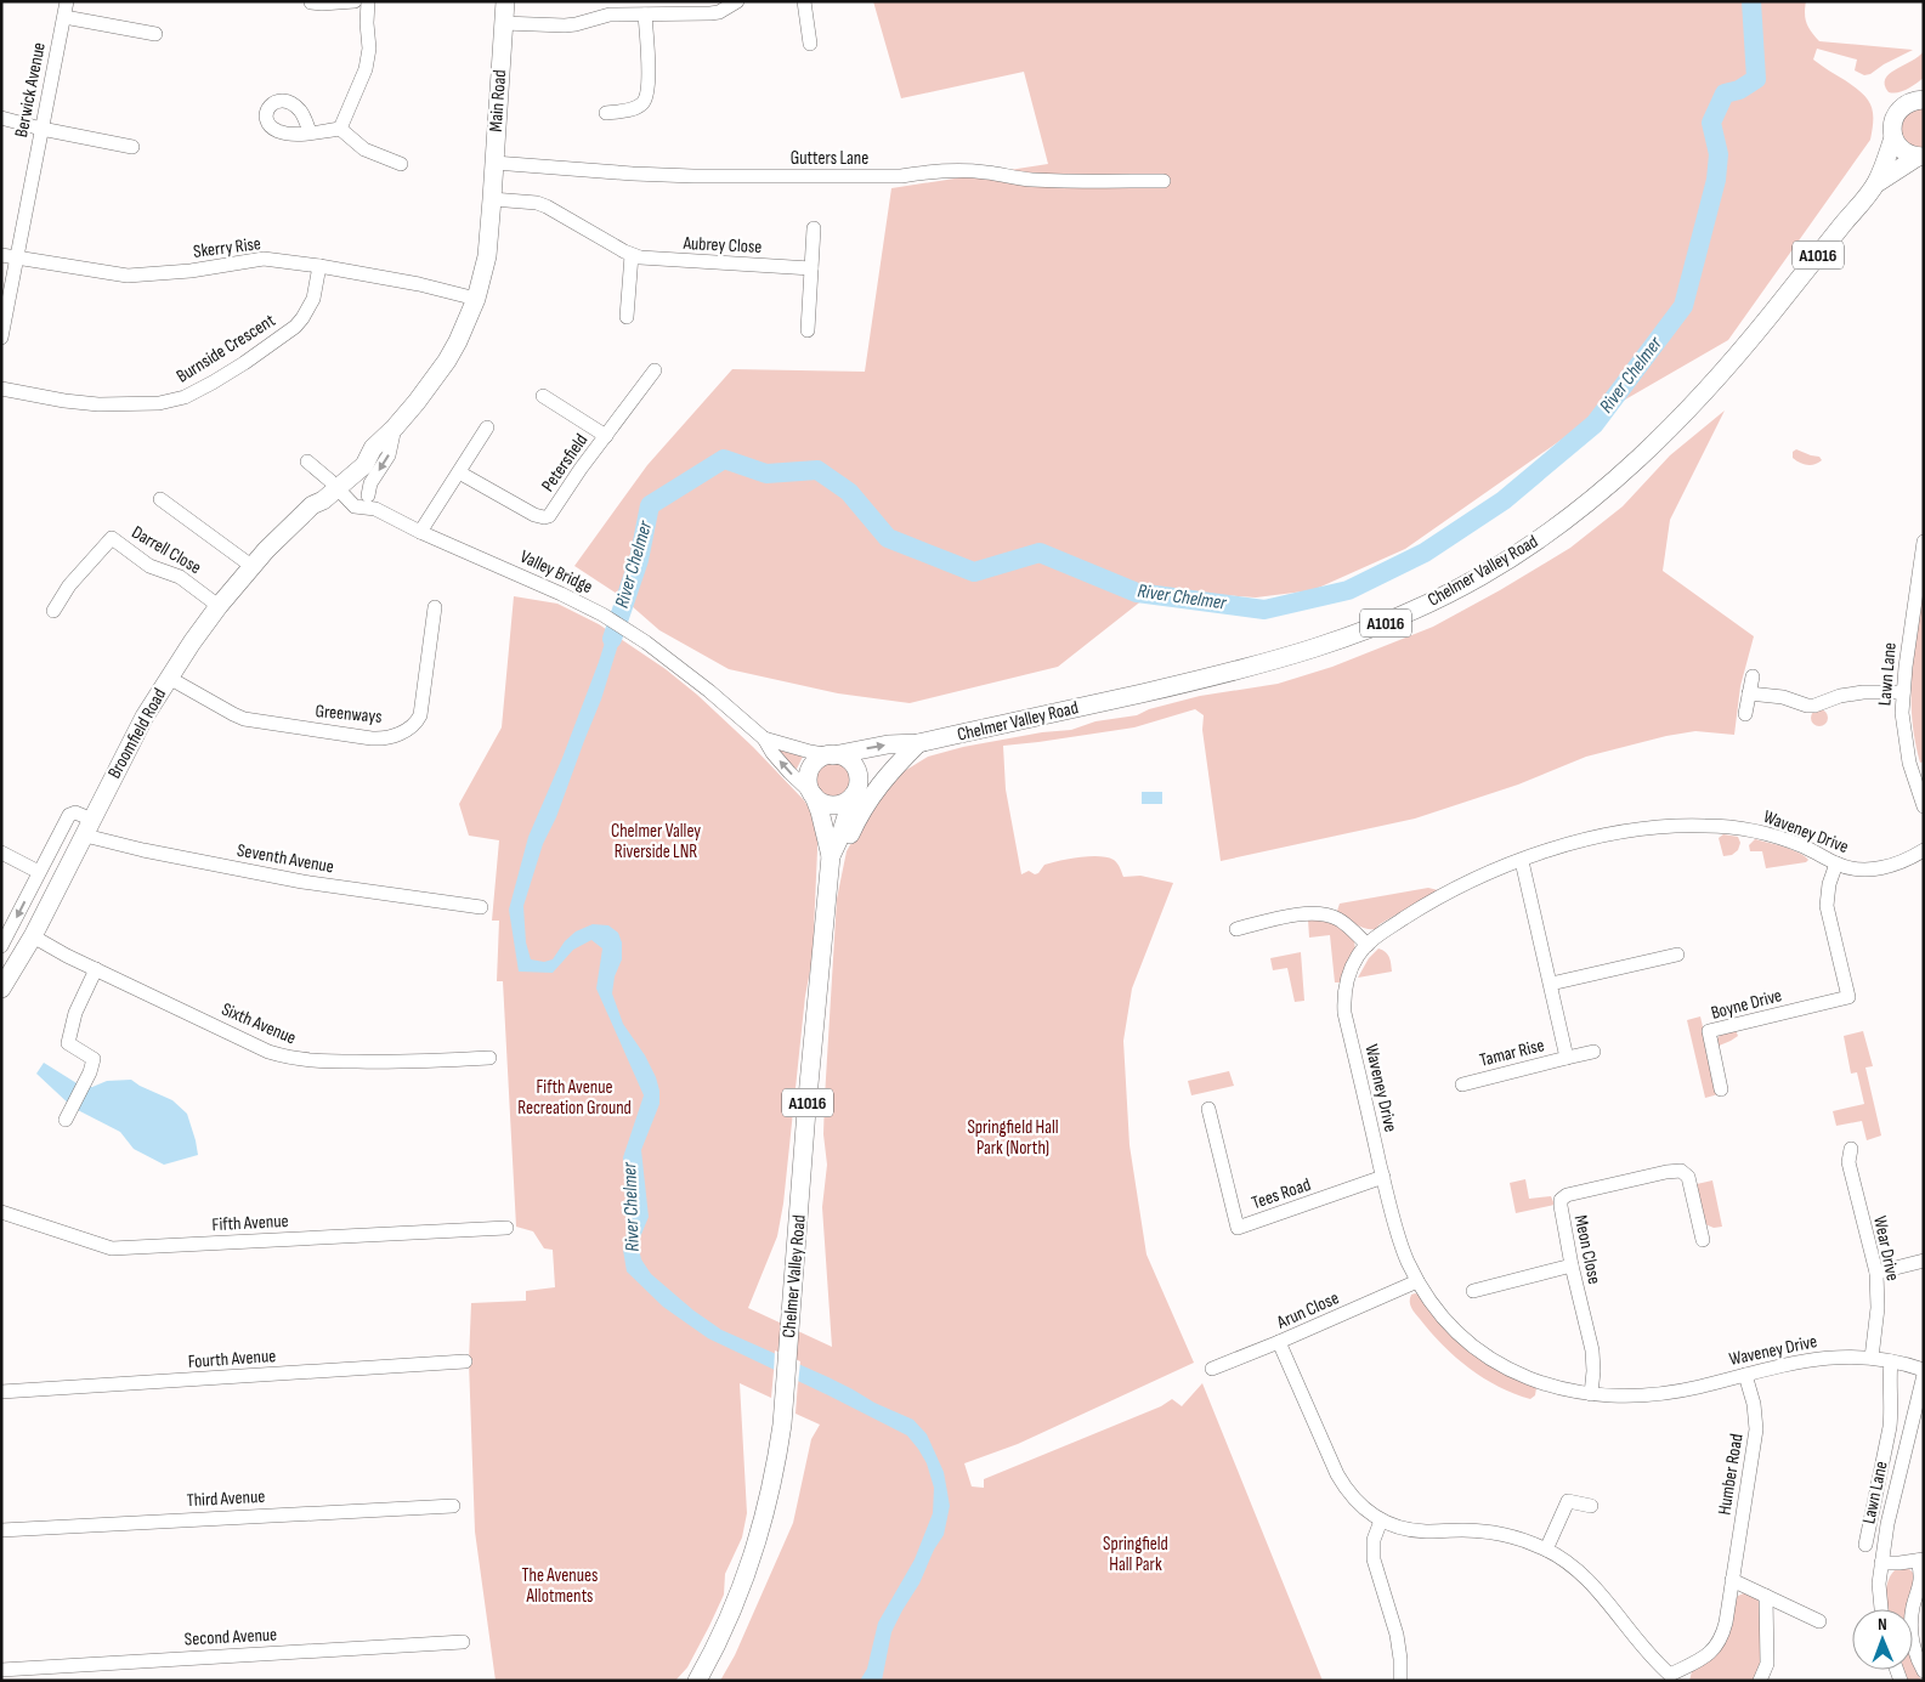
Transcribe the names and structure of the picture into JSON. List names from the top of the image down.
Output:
{
  "streets": {
    "main road": [
      "Main Road",
      "A1016",
      "Chelmer Valley Road",
      "Broomfield Road"
    ],
    "street": [
      "Berwick Avenue",
      "Gutters Lane",
      "Aubrey Close",
      "Skerry Rise",
      "Burnside Crescent",
      "Petersfield",
      "Darrell Close",
      "Valley Bridge",
      "Lawn Lane",
      "Greenways",
      "Waveney Drive",
      "Seventh Avenue",
      "Boyne Drive",
      "Sixth Avenue",
      "Tamar Rise",
      "Tees Road",
      "Fifth Avenue",
      "Wear Drive",
      "Meon Close",
      "Arun Close",
      "Fourth Avenue",
      "Humber Road",
      "Third Avenue",
      "Second Avenue"
    ]
  },
  "crossings": [
    ["Berwick Avenue", "Skerry Rise"],
    ["Main Road", "Gutters Lane"],
    ["Main Road", "Aubrey Close"],
    ["Main Road", "Broomfield Road"],
    ["Aubrey Close", "Broomfield Road"],
    ["Skerry Rise", "Burnside Crescent"],
    ["Skerry Rise", "Broomfield Road"],
    ["A1016", "Chelmer Valley Road"],
    ["Darrell Close", "Broomfield Road"],
    ["Chelmer Valley Road", "Valley Bridge"],
    ["Valley Bridge", "Broomfield Road"],
    ["Lawn Lane", "Waveney Drive"],
    ["Greenways", "Broomfield Road"],
    ["Broomfield Road", "Seventh Avenue"],
    ["Broomfield Road", "Sixth Avenue"],
    ["Waveney Drive", "Boyne Drive"],
    ["Waveney Drive", "Tamar Rise"],
    ["Waveney Drive", "Tees Road"],
    ["Waveney Drive", "Wear Drive"],
    ["Waveney Drive", "Meon Close"],
    ["Waveney Drive", "Arun Close"],
    ["Waveney Drive", "Humber Road"],
    ["Arun Close", "Humber Road"]
  ],
  "water": ["River Chelmer"],
  "parks": [
    "Chelmer Valley Riverside LNR",
    "Fifth Avenue Recreation Ground",
    "Springfield Hall Park (North)",
    "Springfield Hall Park",
    "The Avenues Allotments"
  ],
  "north": "top"
}
